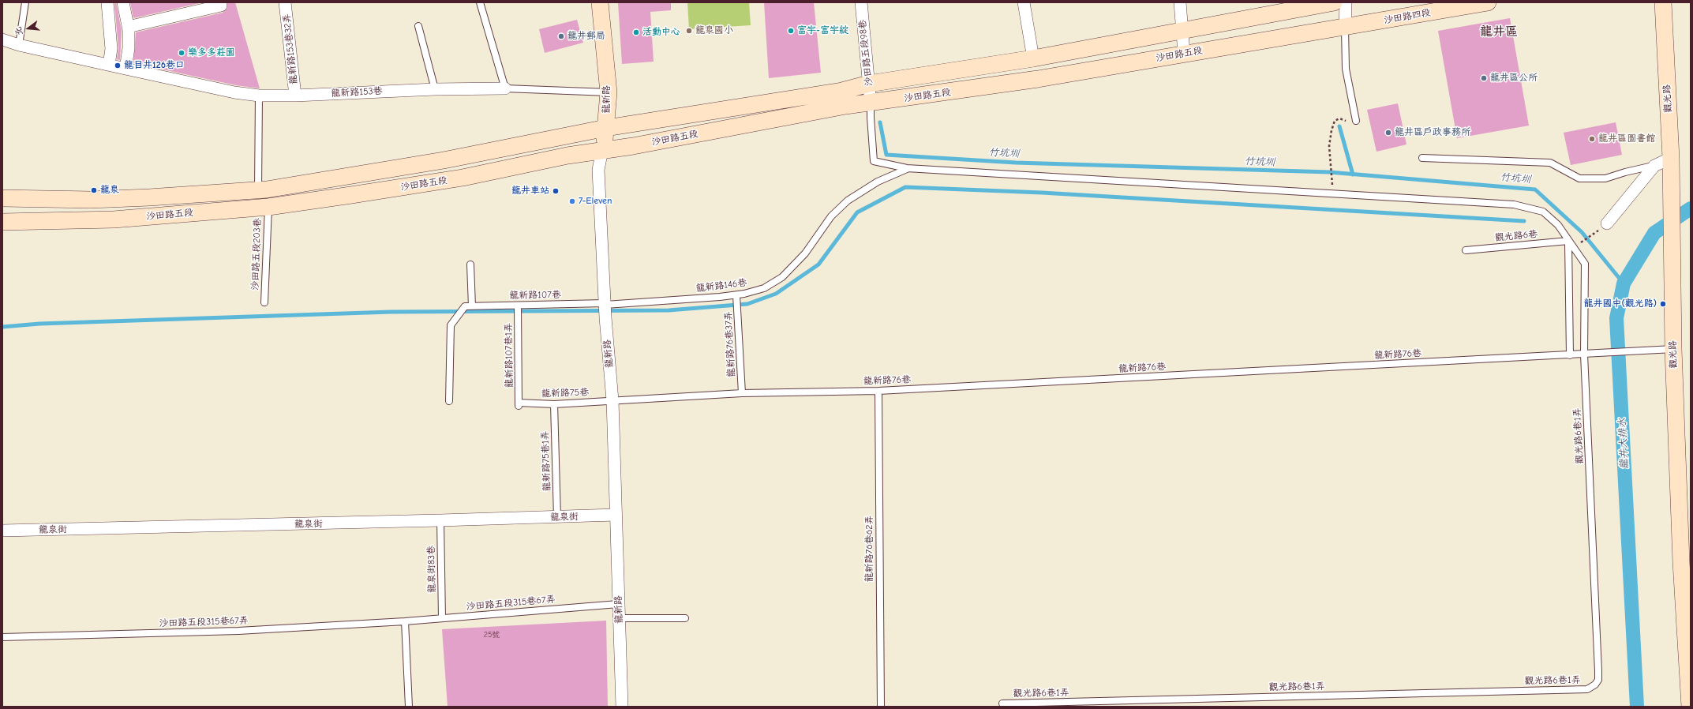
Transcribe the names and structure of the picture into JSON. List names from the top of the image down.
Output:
{
  "streets": {
    "street": [
      "沙田路四段",
      "龍新路153巷32弄",
      "沙田路五段98巷",
      "沙田路五段",
      "龍新路153巷",
      "觀光路",
      "龍新路",
      "龍泉街"
    ],
    "lane": [
      "觀光路6巷",
      "沙田路五段203巷",
      "龍新路146巷",
      "龍新路107巷",
      "龍新路76巷37弄",
      "龍新路76巷",
      "龍新路107巷1弄",
      "龍新路75巷",
      "觀光路6巷1弄",
      "龍新路75巷1弄",
      "龍新路76巷62弄",
      "龍泉街83巷",
      "沙田路五段315巷67弄"
    ]
  },
  "crossings": [
    ["沙田路四段", "沙田路五段"],
    ["龍新路153巷32弄", "龍新路153巷"],
    ["沙田路五段98巷", "沙田路五段"],
    ["沙田路五段98巷", "觀光路6巷1弄"],
    ["沙田路五段", "龍新路"],
    ["沙田路五段", "沙田路五段203巷"],
    ["沙田路五段", "觀光路6巷1弄"],
    ["龍新路153巷", "龍新路"],
    ["觀光路", "龍新路76巷"],
    ["龍新路", "龍新路146巷"],
    ["龍新路", "龍新路107巷"],
    ["龍新路", "龍新路76巷"],
    ["龍新路", "龍新路75巷"],
    ["龍新路", "龍泉街"],
    ["龍新路", "沙田路五段315巷67弄"],
    ["觀光路6巷", "觀光路6巷1弄"],
    ["龍新路146巷", "龍新路107巷"],
    ["龍新路146巷", "龍新路76巷37弄"],
    ["龍新路146巷", "觀光路6巷1弄"],
    ["龍新路107巷", "龍新路107巷1弄"],
    ["龍新路76巷37弄", "龍新路76巷"],
    ["龍新路76巷", "龍新路75巷"],
    ["龍新路76巷", "觀光路6巷1弄"],
    ["龍新路76巷", "龍新路76巷62弄"],
    ["龍新路107巷1弄", "龍新路75巷"],
    ["龍新路75巷", "龍新路75巷1弄"],
    ["龍新路75巷1弄", "龍泉街"],
    ["龍泉街", "龍泉街83巷"],
    ["龍泉街83巷", "沙田路五段315巷67弄"]
  ],
  "districts": ["龍井區"],
  "water": ["竹坑圳", "龍井大排水"],
  "places": [
    "龍泉國小",
    "富宇-富宇綻",
    "活動中心",
    "龍井郵局",
    "樂多多莊園",
    "龍目井126巷口",
    "龍井區公所",
    "龍井區戶政事務所",
    "龍井區圖書館",
    "龍泉",
    "龍井車站",
    "7-Eleven",
    "龍井國中(觀光路)"
  ],
  "house_numbers": ["25號"],
  "north": "left"
}
